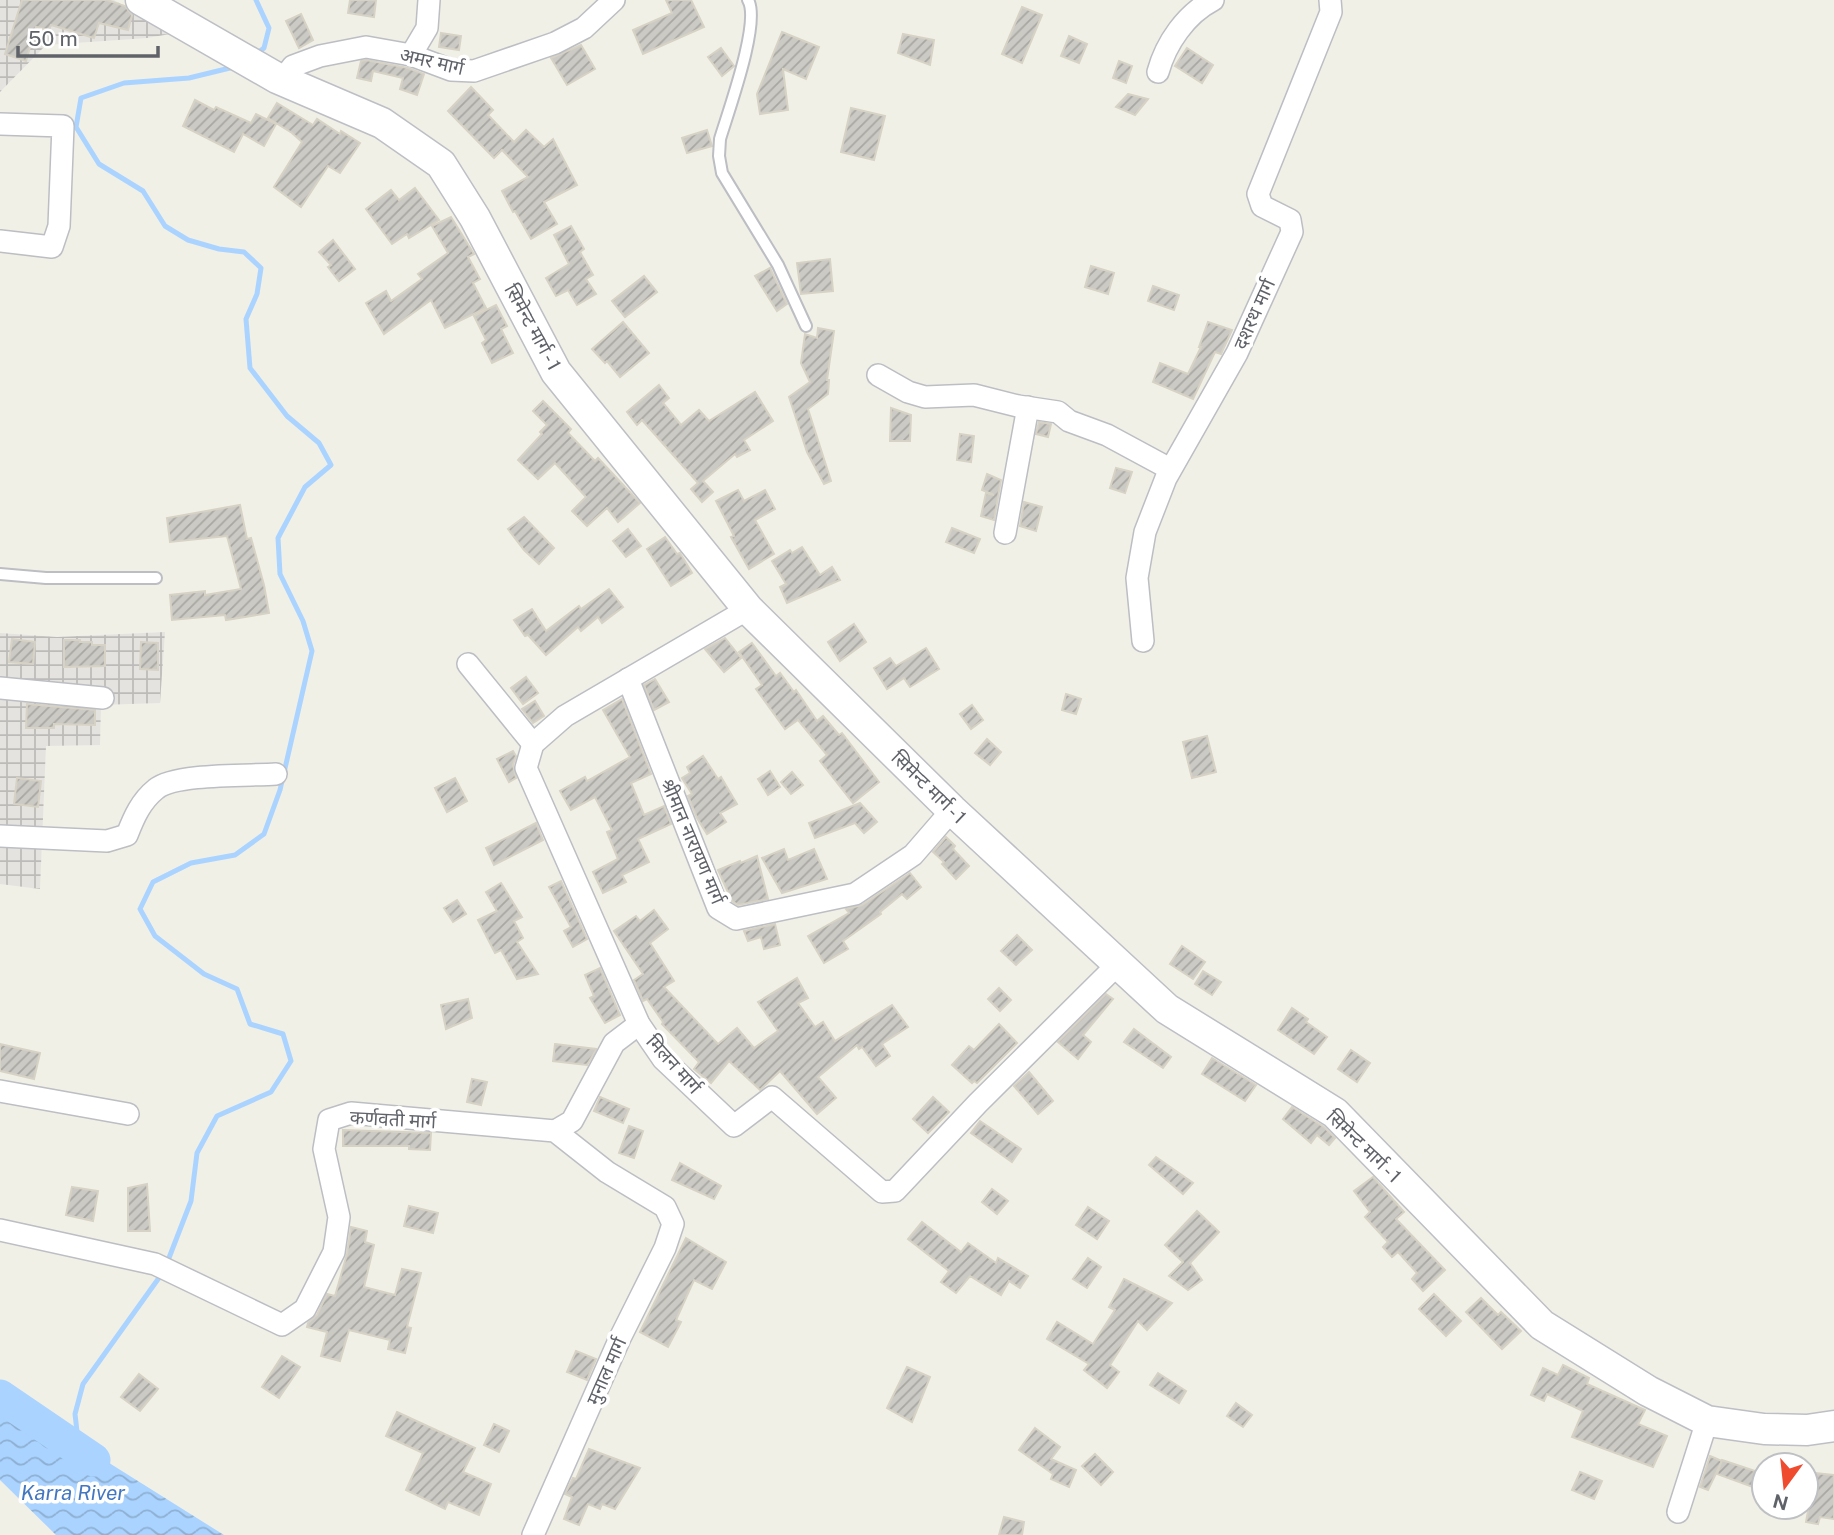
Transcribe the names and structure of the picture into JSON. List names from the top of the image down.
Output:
{
  "streets": {
    "street": [
      "अमर मार्ग",
      "दशरथ मार्ग",
      "सिमेन्ट मार्ग - 1",
      "श्रीमान नारायण मार्ग",
      "मिलन मार्ग",
      "कर्णवती मार्ग",
      "मुनाल मार्ग"
    ]
  },
  "crossings": [
    ["अमर मार्ग", "सिमेन्ट मार्ग - 1"],
    ["सिमेन्ट मार्ग - 1", "श्रीमान नारायण मार्ग"],
    ["सिमेन्ट मार्ग - 1", "मिलन मार्ग"],
    ["कर्णवती मार्ग", "मुनाल मार्ग"]
  ],
  "water": ["Karra River"],
  "scale_bar": "50 m",
  "north": "bottom"
}
